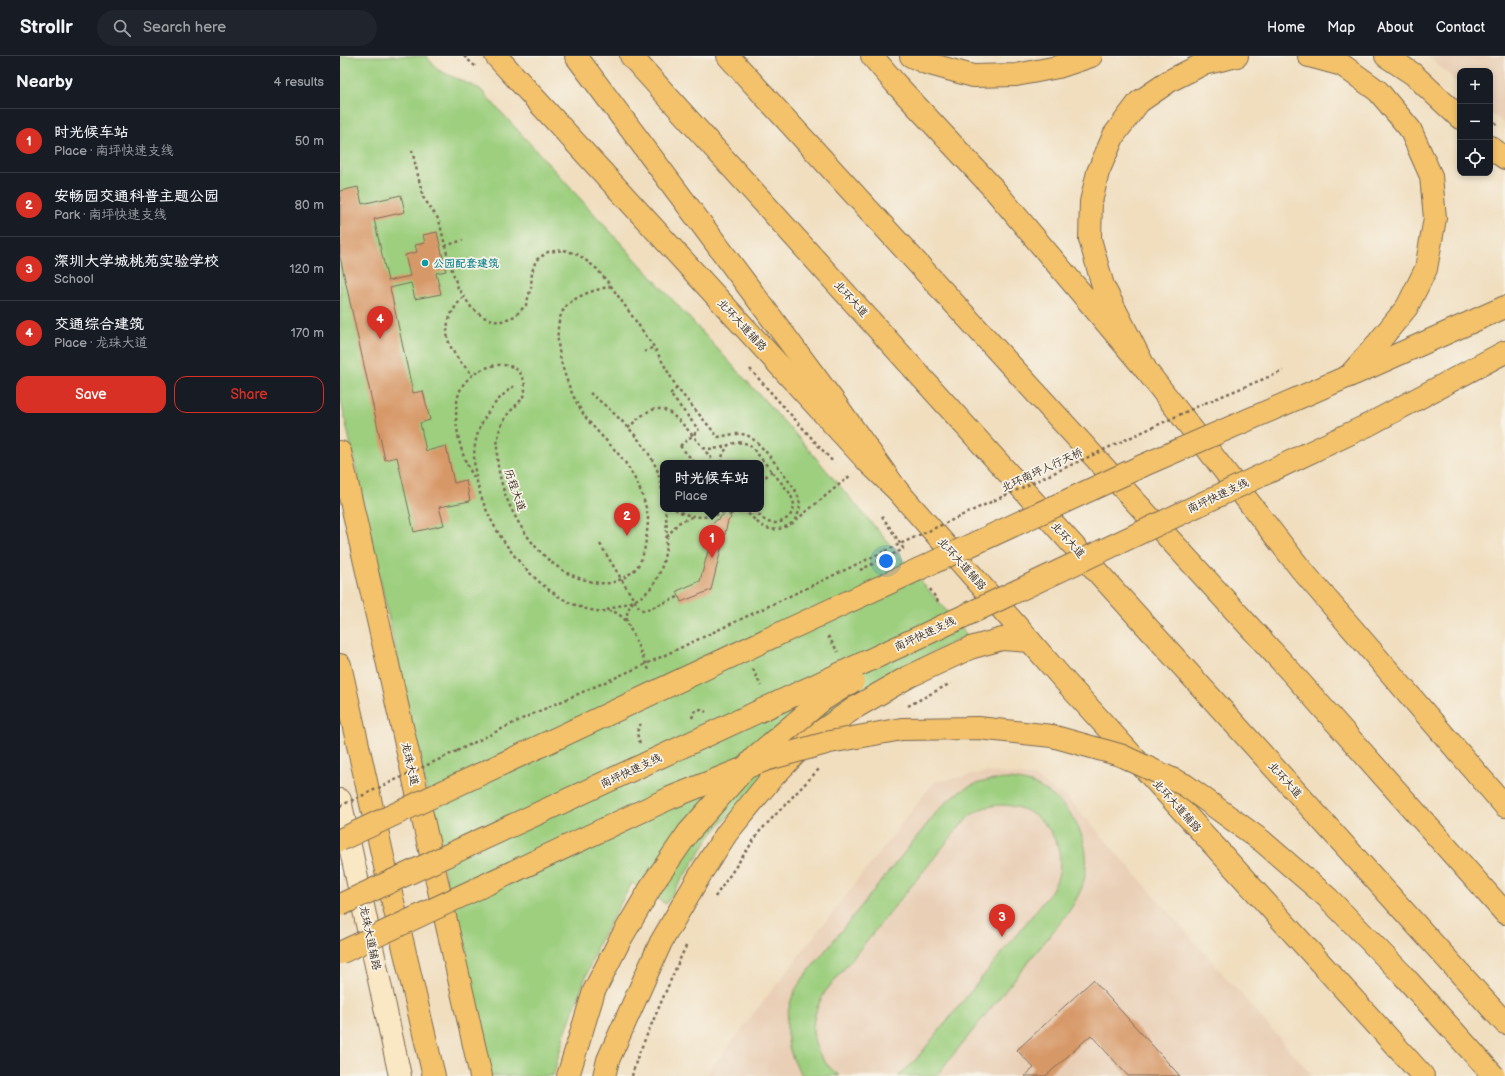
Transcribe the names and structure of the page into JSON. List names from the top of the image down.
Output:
{
  "streets": {
    "main road": [
      "北环大道",
      "北环大道辅路",
      "南坪快速支线",
      "龙珠大道",
      "龙珠大道辅路"
    ],
    "path": ["北环南坪人行天桥", "历程大道"]
  },
  "places": ["公园配套建筑"],
  "page": {
    "header": "Strollr",
    "search": "Search here",
    "nav": [
      "Home",
      "Map",
      "About",
      "Contact"
    ],
    "heading": ["Nearby", "4 results"],
    "map_buttons": ["+", "−"],
    "list": [
      {
        "mark": "1",
        "name": "时光候车站",
        "note": "Place · 南坪快速支线",
        "value": "50 m"
      },
      {
        "mark": "2",
        "name": "安畅园交通科普主题公园",
        "note": "Park · 南坪快速支线",
        "value": "80 m"
      },
      {
        "mark": "3",
        "name": "深圳大学城桃苑实验学校",
        "note": "School",
        "value": "120 m"
      },
      {
        "mark": "4",
        "name": "交通综合建筑",
        "note": "Place · 龙珠大道",
        "value": "170 m"
      }
    ],
    "pins": [
      "4",
      "2",
      "1",
      "3"
    ],
    "buttons": ["Save", "Share"],
    "popup": ["时光候车站", "Place"]
  }
}
